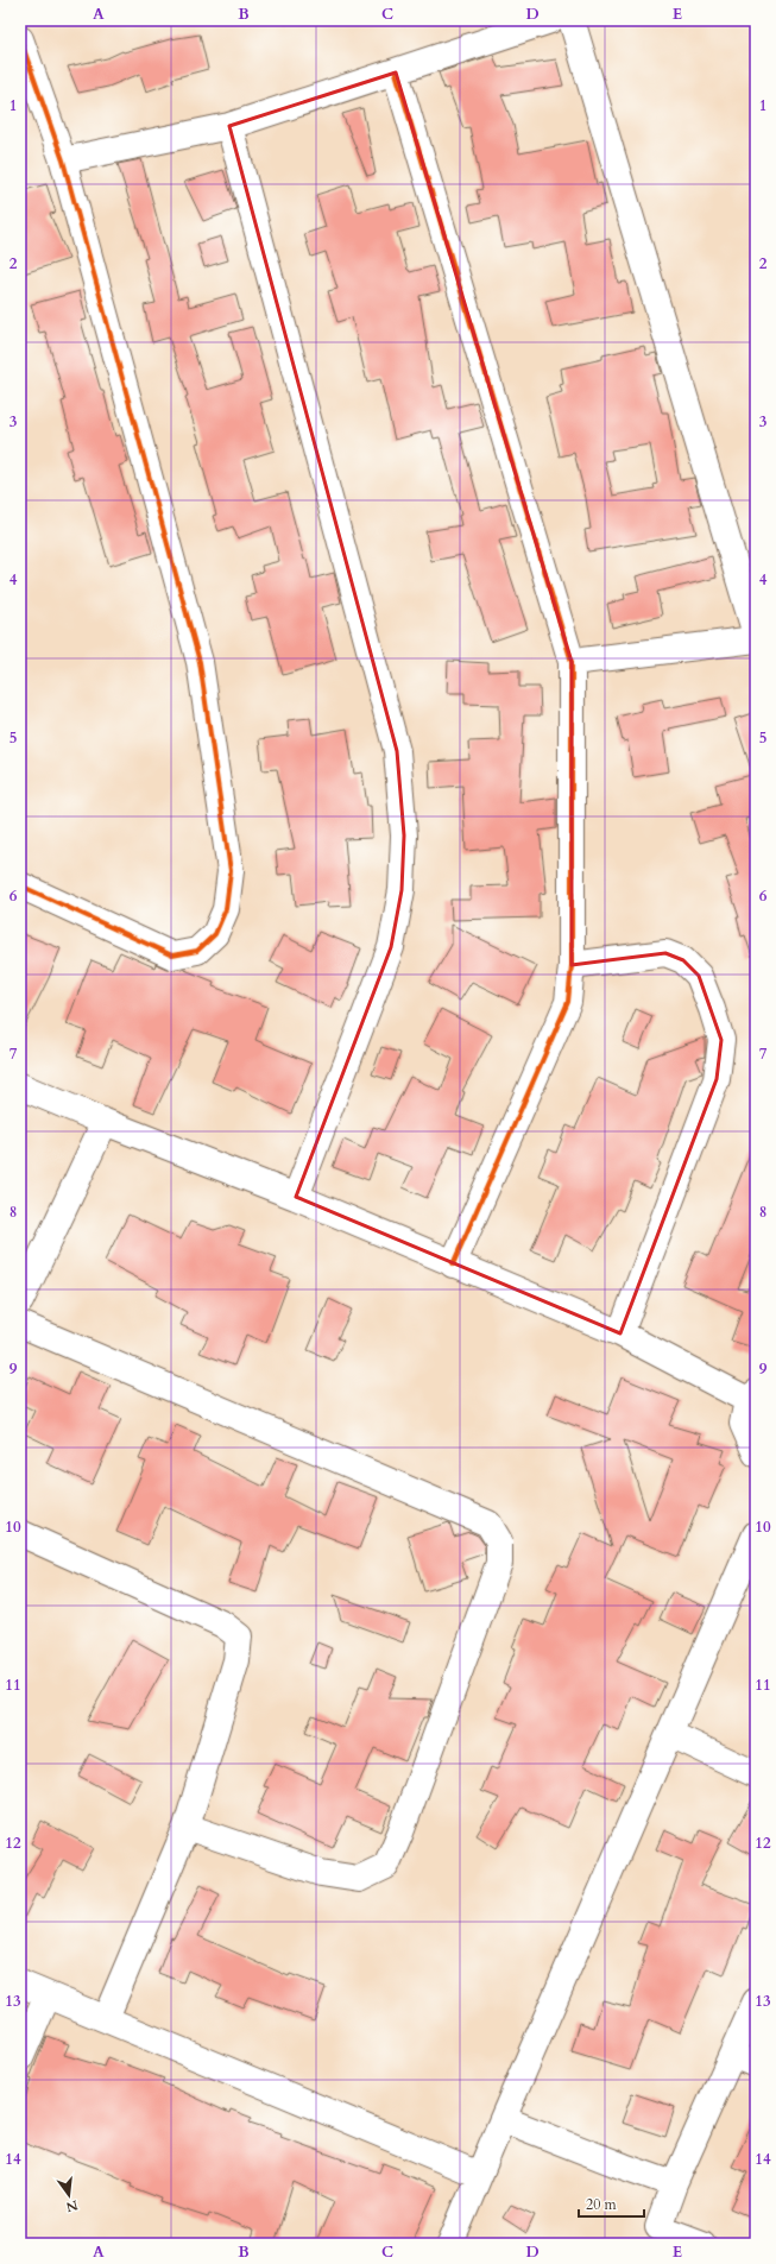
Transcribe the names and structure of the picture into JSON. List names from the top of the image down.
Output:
{
  "scale_bar": "20 m",
  "north": "bottom",
  "grid": {
    "columns": [
      "A",
      "B",
      "C",
      "D",
      "E"
    ],
    "rows": [
      "1",
      "2",
      "3",
      "4",
      "5",
      "6",
      "7",
      "8",
      "9",
      "10",
      "11",
      "12",
      "13",
      "14"
    ]
  }
}
